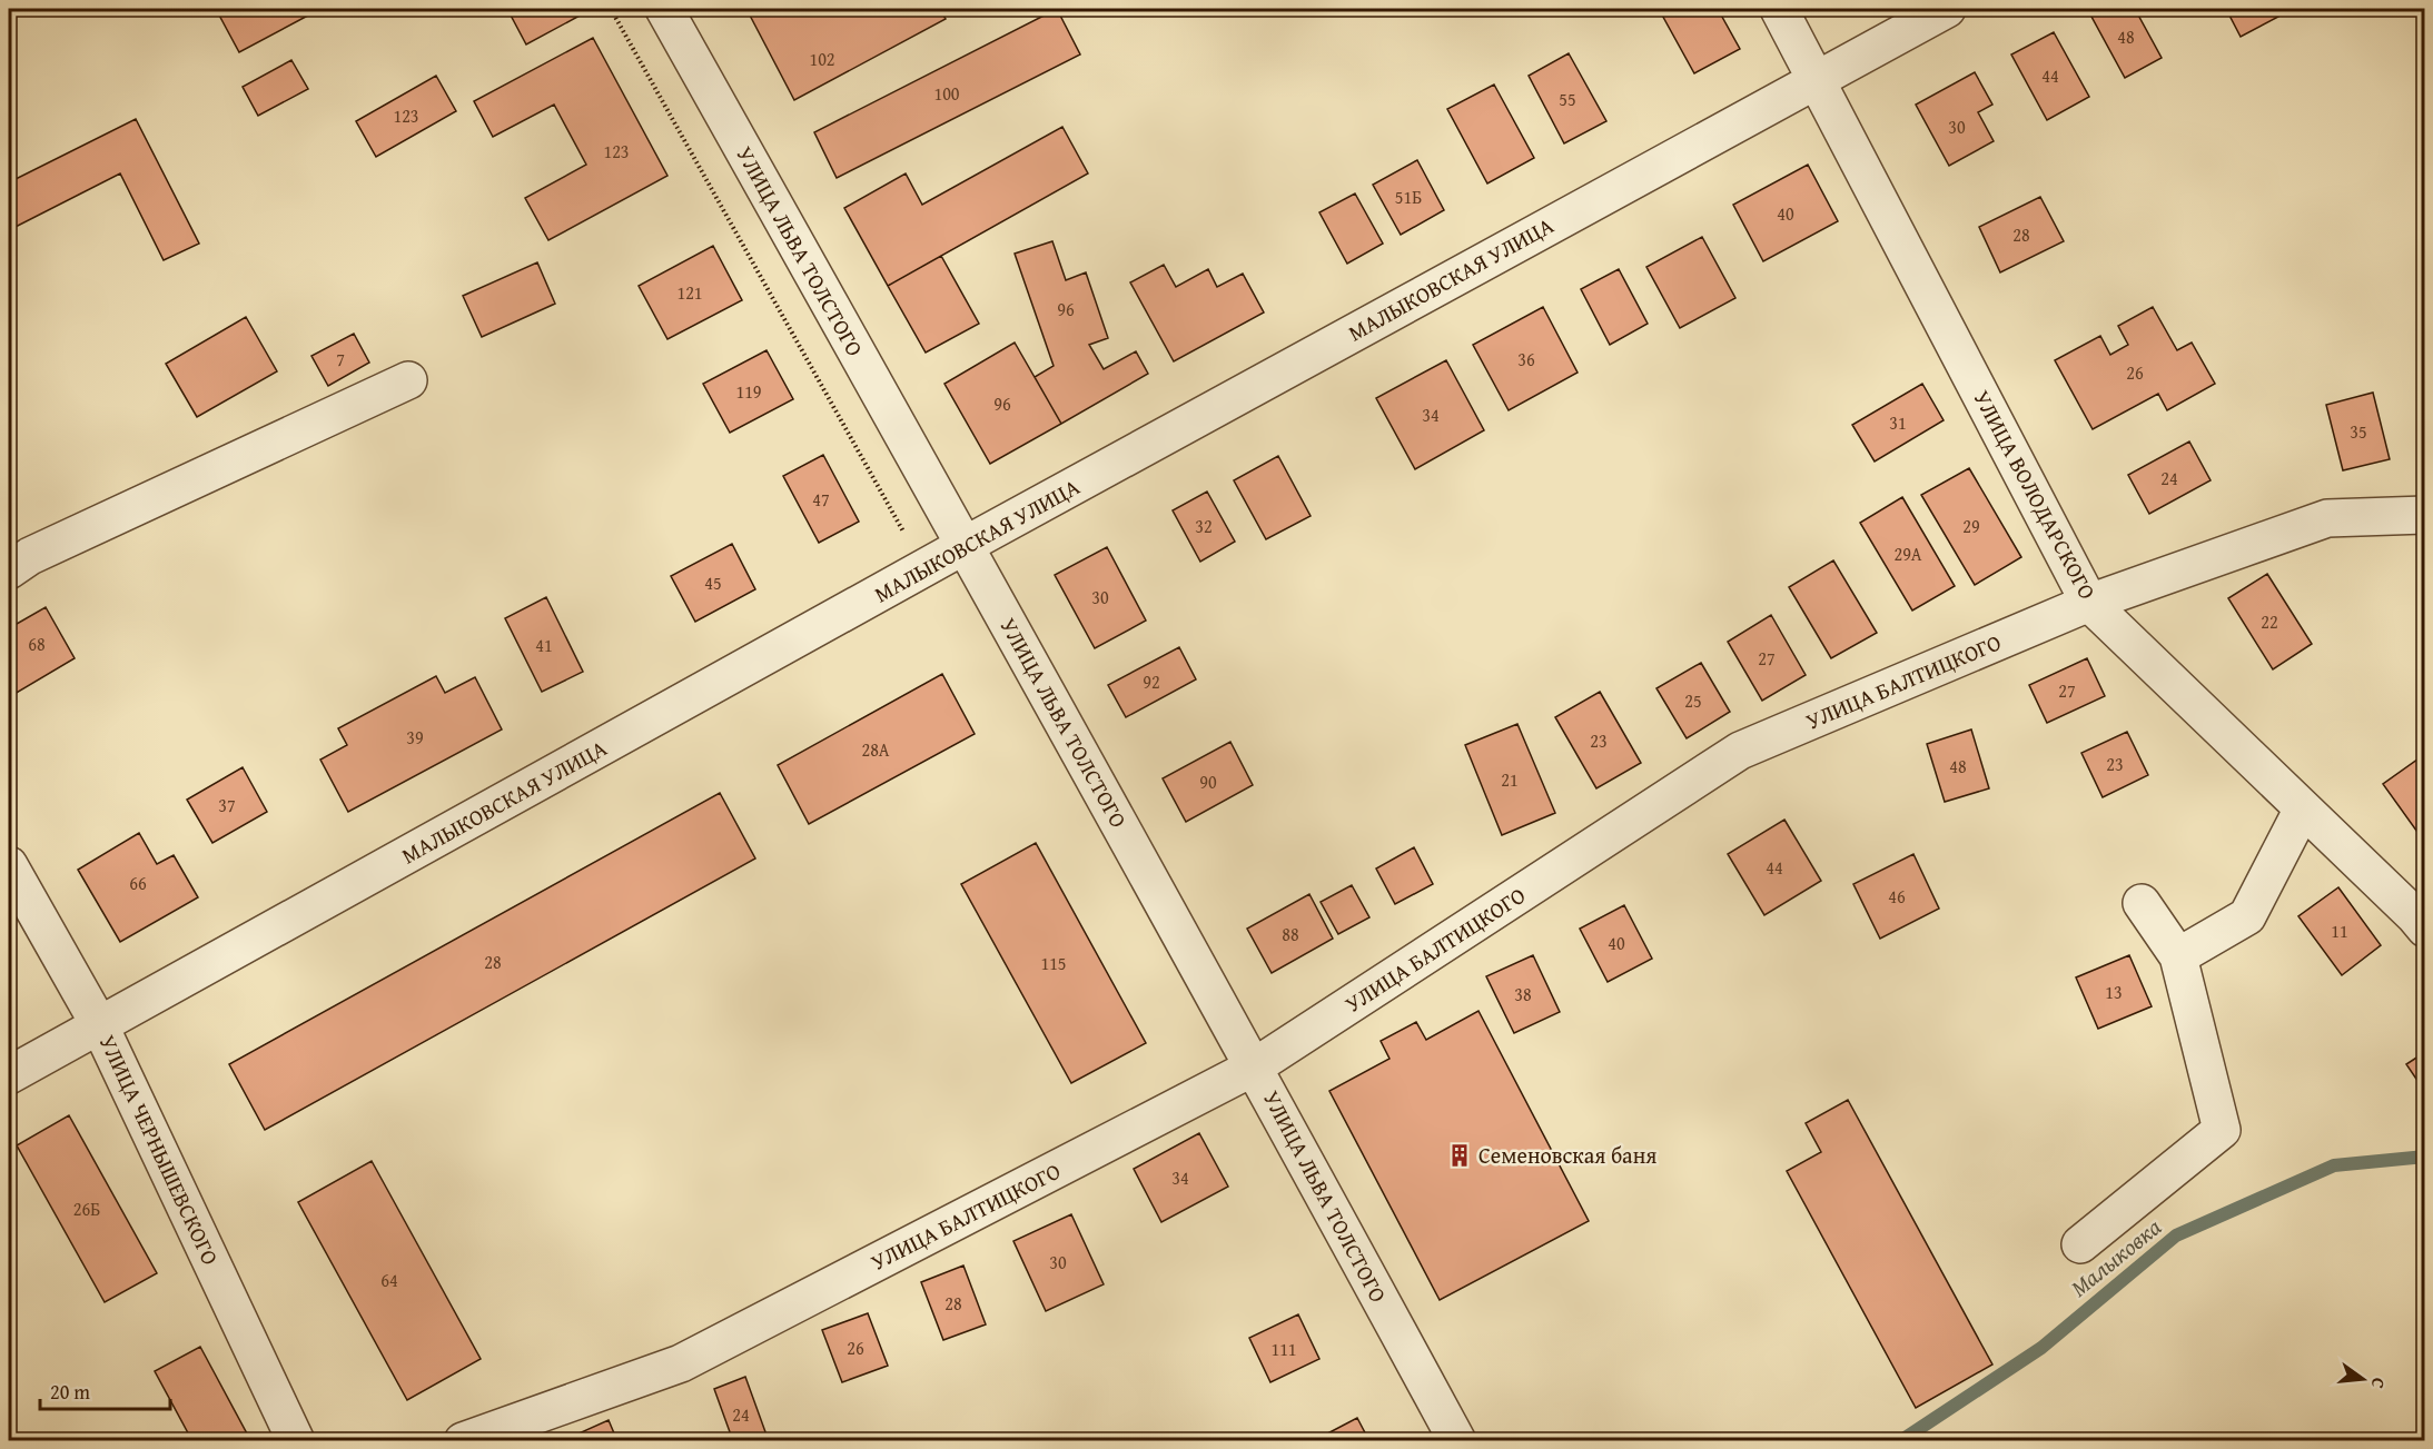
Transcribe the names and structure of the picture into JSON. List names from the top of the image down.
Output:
{
  "streets": {
    "street": [
      "УЛИЦА ЛЬВА ТОЛСТОГО",
      "МАЛЫКОВСКАЯ УЛИЦА",
      "УЛИЦА ВОЛОДАРСКОГО",
      "УЛИЦА БАЛТИЦКОГО",
      "УЛИЦА ЧЕРНЫШЕВСКОГО"
    ]
  },
  "crossings": [
    ["УЛИЦА ЛЬВА ТОЛСТОГО", "МАЛЫКОВСКАЯ УЛИЦА"],
    ["УЛИЦА ЛЬВА ТОЛСТОГО", "УЛИЦА БАЛТИЦКОГО"],
    ["МАЛЫКОВСКАЯ УЛИЦА", "УЛИЦА ВОЛОДАРСКОГО"],
    ["МАЛЫКОВСКАЯ УЛИЦА", "УЛИЦА ЧЕРНЫШЕВСКОГО"],
    ["УЛИЦА ВОЛОДАРСКОГО", "УЛИЦА БАЛТИЦКОГО"]
  ],
  "water": ["Малыковка"],
  "places": {
    "building": ["Семеновская баня"]
  },
  "house_numbers": [
    "48",
    "102",
    "44",
    "100",
    "55",
    "123",
    "30",
    "123",
    "51Б",
    "40",
    "28",
    "121",
    "96",
    "7",
    "36",
    "26",
    "119",
    "96",
    "34",
    "31",
    "35",
    "24",
    "47",
    "32",
    "29",
    "29А",
    "45",
    "30",
    "22",
    "68",
    "41",
    "27",
    "92",
    "27",
    "25",
    "39",
    "23",
    "28А",
    "23",
    "48",
    "21",
    "90",
    "37",
    "44",
    "66",
    "46",
    "11",
    "88",
    "40",
    "28",
    "115",
    "13",
    "38",
    "34",
    "26Б",
    "30",
    "64",
    "28",
    "26",
    "111",
    "24"
  ],
  "scale_bar": "20 m",
  "north": "right"
}
